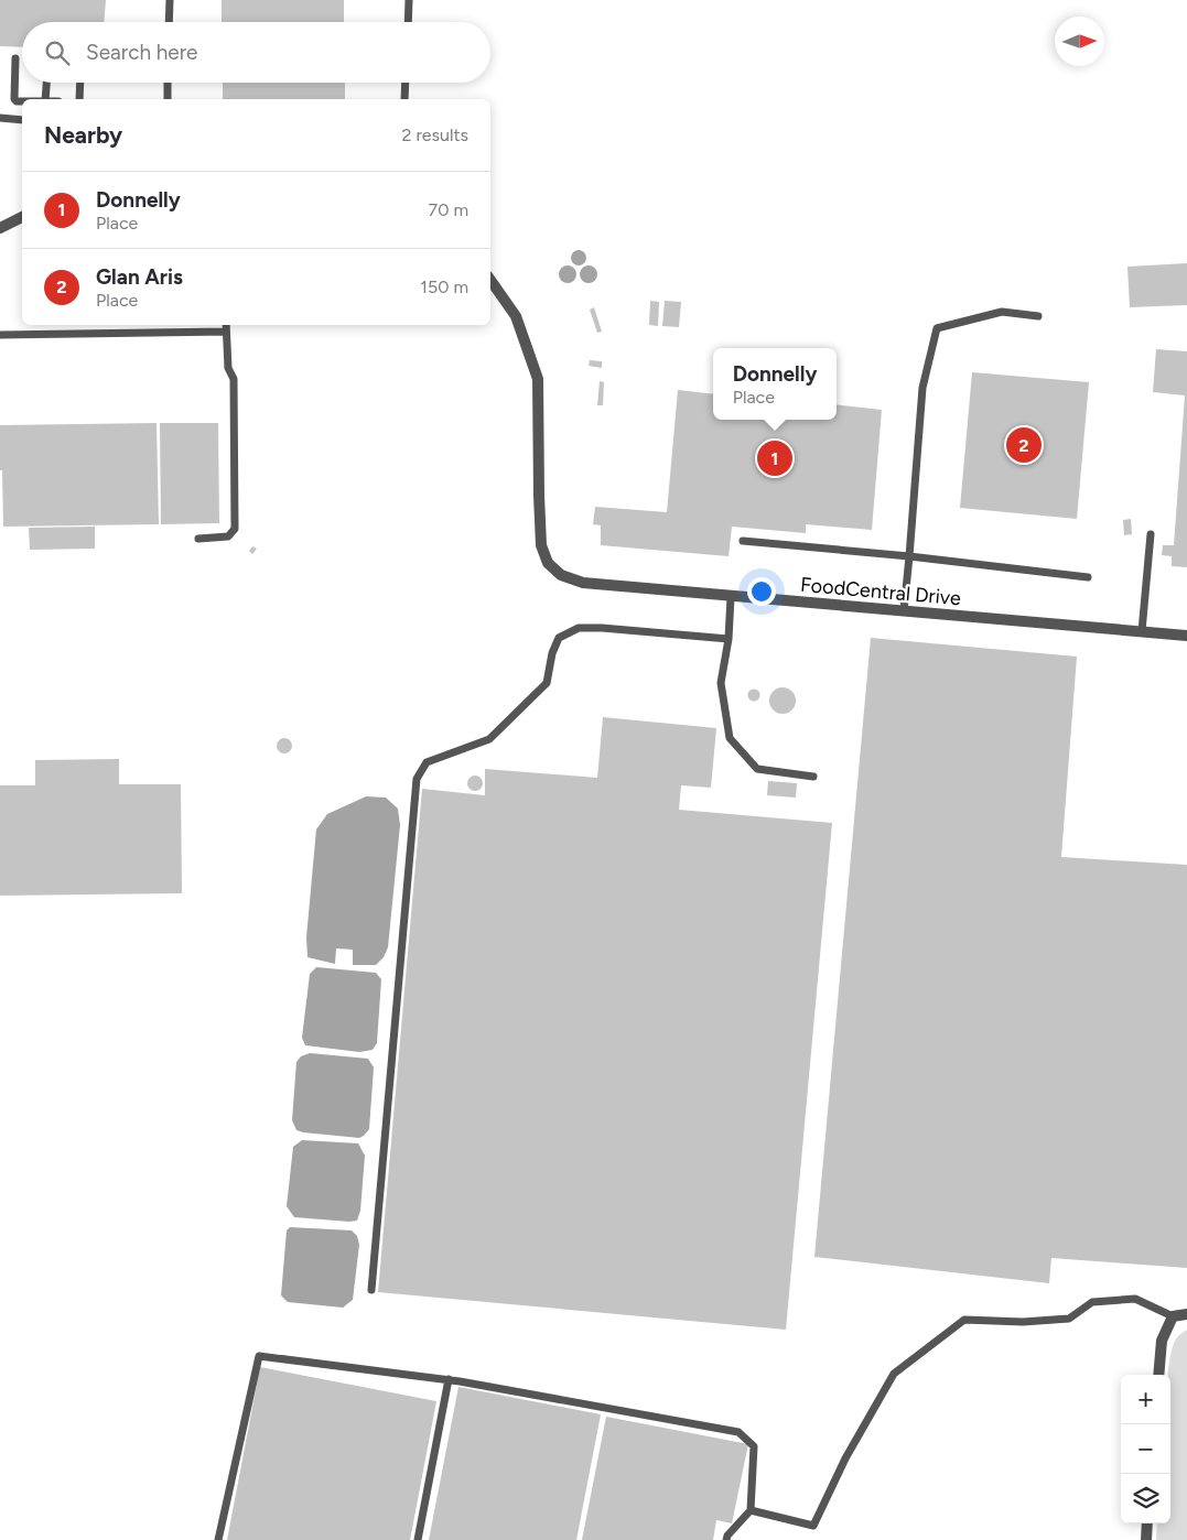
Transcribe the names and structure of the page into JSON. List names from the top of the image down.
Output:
{
  "streets": {
    "street": ["FoodCentral Drive"]
  },
  "north": "right",
  "page": {
    "search": "Search here",
    "heading": ["Nearby", "2 results"],
    "list": [
      {
        "mark": "1",
        "name": "Donnelly",
        "note": "Place",
        "value": "70 m"
      },
      {
        "mark": "2",
        "name": "Glan Aris",
        "note": "Place",
        "value": "150 m"
      }
    ],
    "popup": ["Donnelly", "Place"],
    "pins": ["2", "1"],
    "map_buttons": ["+", "−"]
  }
}
